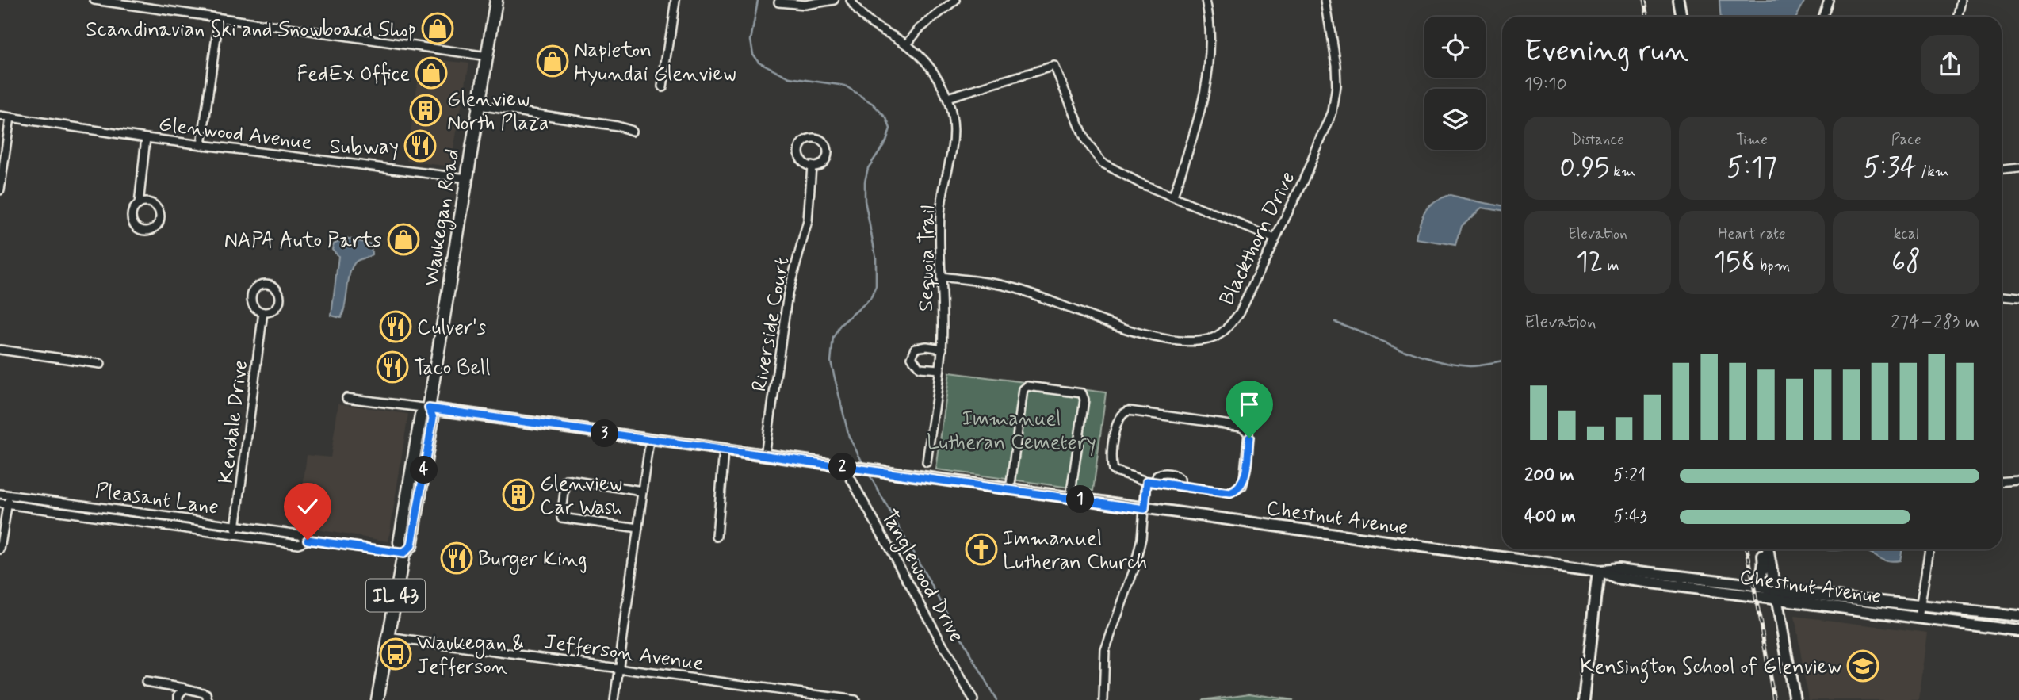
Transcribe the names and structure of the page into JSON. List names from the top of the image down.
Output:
{
  "streets": {
    "main road": ["Waukegan Road", "IL 43"],
    "street": [
      "Glenwood Avenue",
      "Blackthorn Drive",
      "Sequoia Trail",
      "Riverside Court",
      "Kendale Drive",
      "Pleasant Lane",
      "Chestnut Avenue",
      "Tanglewood Drive",
      "Jefferson Avenue"
    ]
  },
  "crossings": [
    ["Glenwood Avenue", "Waukegan Road"],
    ["Waukegan Road", "Pleasant Lane"],
    ["Waukegan Road", "Chestnut Avenue"],
    ["Waukegan Road", "Jefferson Avenue"],
    ["Blackthorn Drive", "Sequoia Trail"],
    ["Riverside Court", "Chestnut Avenue"],
    ["Kendale Drive", "Pleasant Lane"],
    ["Chestnut Avenue", "Tanglewood Drive"]
  ],
  "parks": ["Immanuel Lutheran Cemetery"],
  "places": {
    "shop": [
      "Scandinavian Ski and Snowboard Shop",
      "Napleton Hyundai Glenview",
      "FedEx Office",
      "NAPA Auto Parts"
    ],
    "building": ["Glenview North Plaza", "Glenview Car Wash"],
    "restaurant": [
      "Subway",
      "Culver's",
      "Taco Bell",
      "Burger King"
    ],
    "church": ["Immanuel Lutheran Church"],
    "bus stop": ["Waukegan & Jefferson"],
    "school or university": ["Kensington School of Glenview"]
  },
  "page": {
    "heading": ["Evening run", "19:10"],
    "stats": [
      ["Distance", "0.95 km"],
      ["Time", "5:17"],
      ["Pace", "5:34 /km"],
      ["Elevation", "12 m"],
      ["Heart rate", "158 bpm"],
      ["kcal", "68"]
    ],
    "chart": ["Elevation", "274–283 m"],
    "pins": [
      "3",
      "2",
      "4",
      "1"
    ],
    "list": [
      {
        "name": "200 m",
        "note": "5:21"
      },
      {
        "name": "400 m",
        "note": "5:43"
      }
    ]
  }
}
